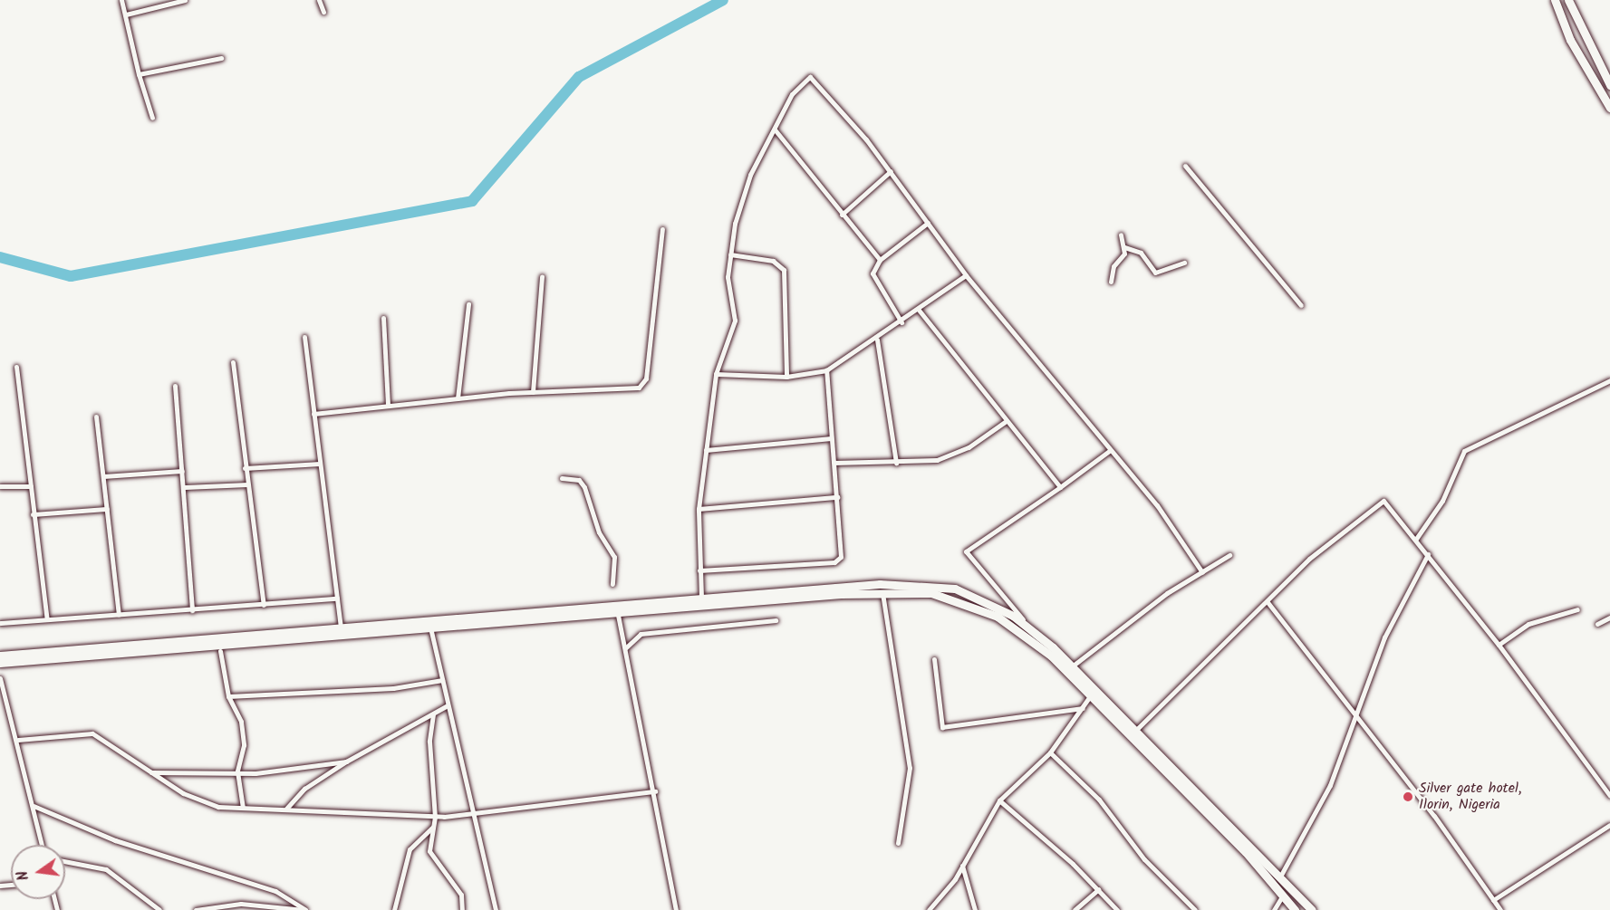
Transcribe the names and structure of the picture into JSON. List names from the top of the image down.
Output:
{
  "places": ["Silver gate hotel, Ilorin, Nigeria"],
  "north": "left"
}
